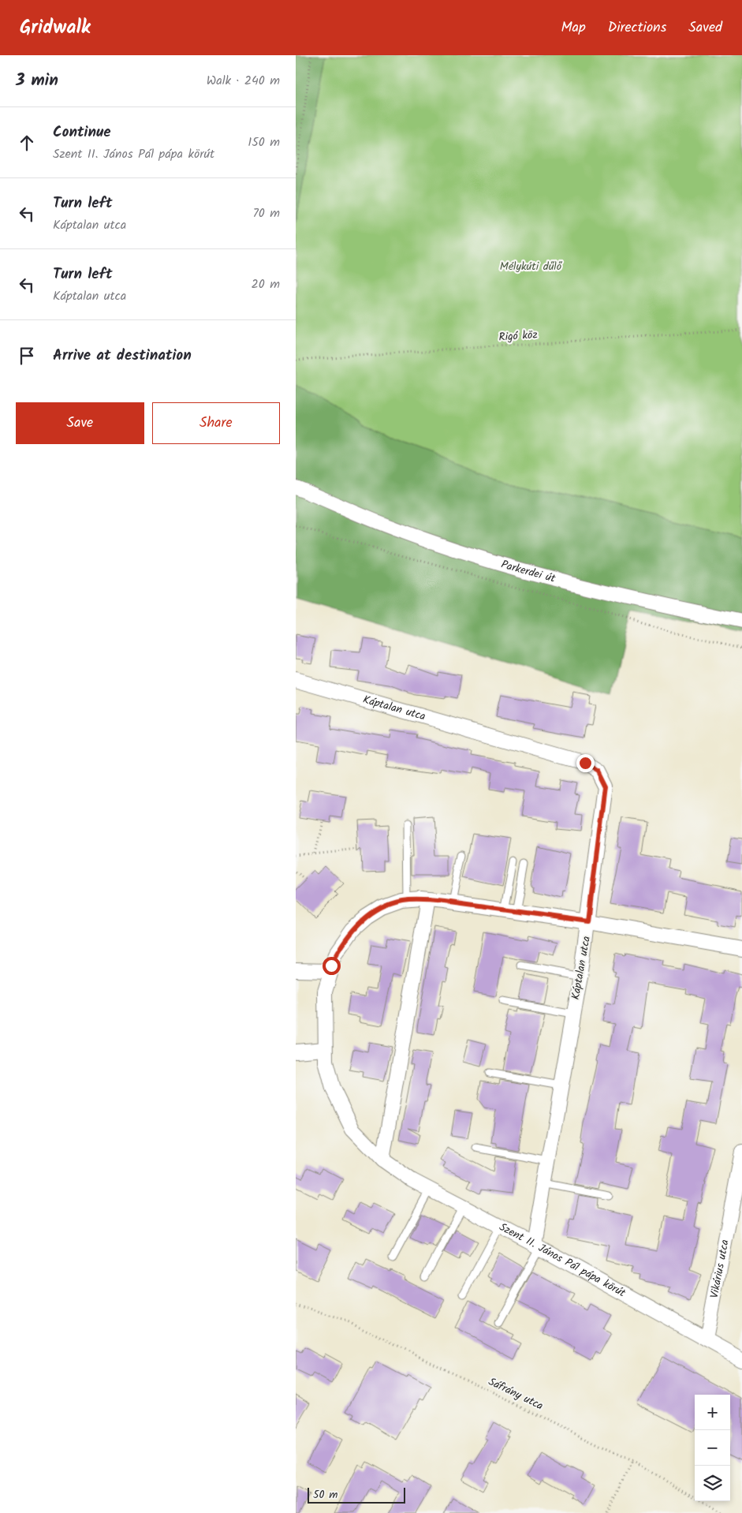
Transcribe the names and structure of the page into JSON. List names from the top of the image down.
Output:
{
  "streets": {
    "street": [
      "Parkerdei út",
      "Káptalan utca",
      "Szent II. János Pál pápa körút",
      "Vikárius utca"
    ],
    "path": ["Rigó köz", "Sáfrány utca"]
  },
  "crossings": [
    ["Káptalan utca", "Szent II. János Pál pápa körút"],
    ["Szent II. János Pál pápa körút", "Vikárius utca"]
  ],
  "parks": ["Mélykúti dűlő"],
  "scale_bar": "50 m",
  "page": {
    "header": "Gridwalk",
    "nav": ["Map", "Directions", "Saved"],
    "heading": ["3 min", "Walk · 240 m"],
    "list": [
      ["Continue", "Szent II. János Pál pápa körút", "150 m"],
      ["Turn left", "Káptalan utca", "70 m"],
      ["Turn left", "Káptalan utca", "20 m"],
      "Arrive at destination"
    ],
    "buttons": ["Save", "Share"],
    "map_buttons": ["+", "−"],
    "scale": "50 m"
  }
}
